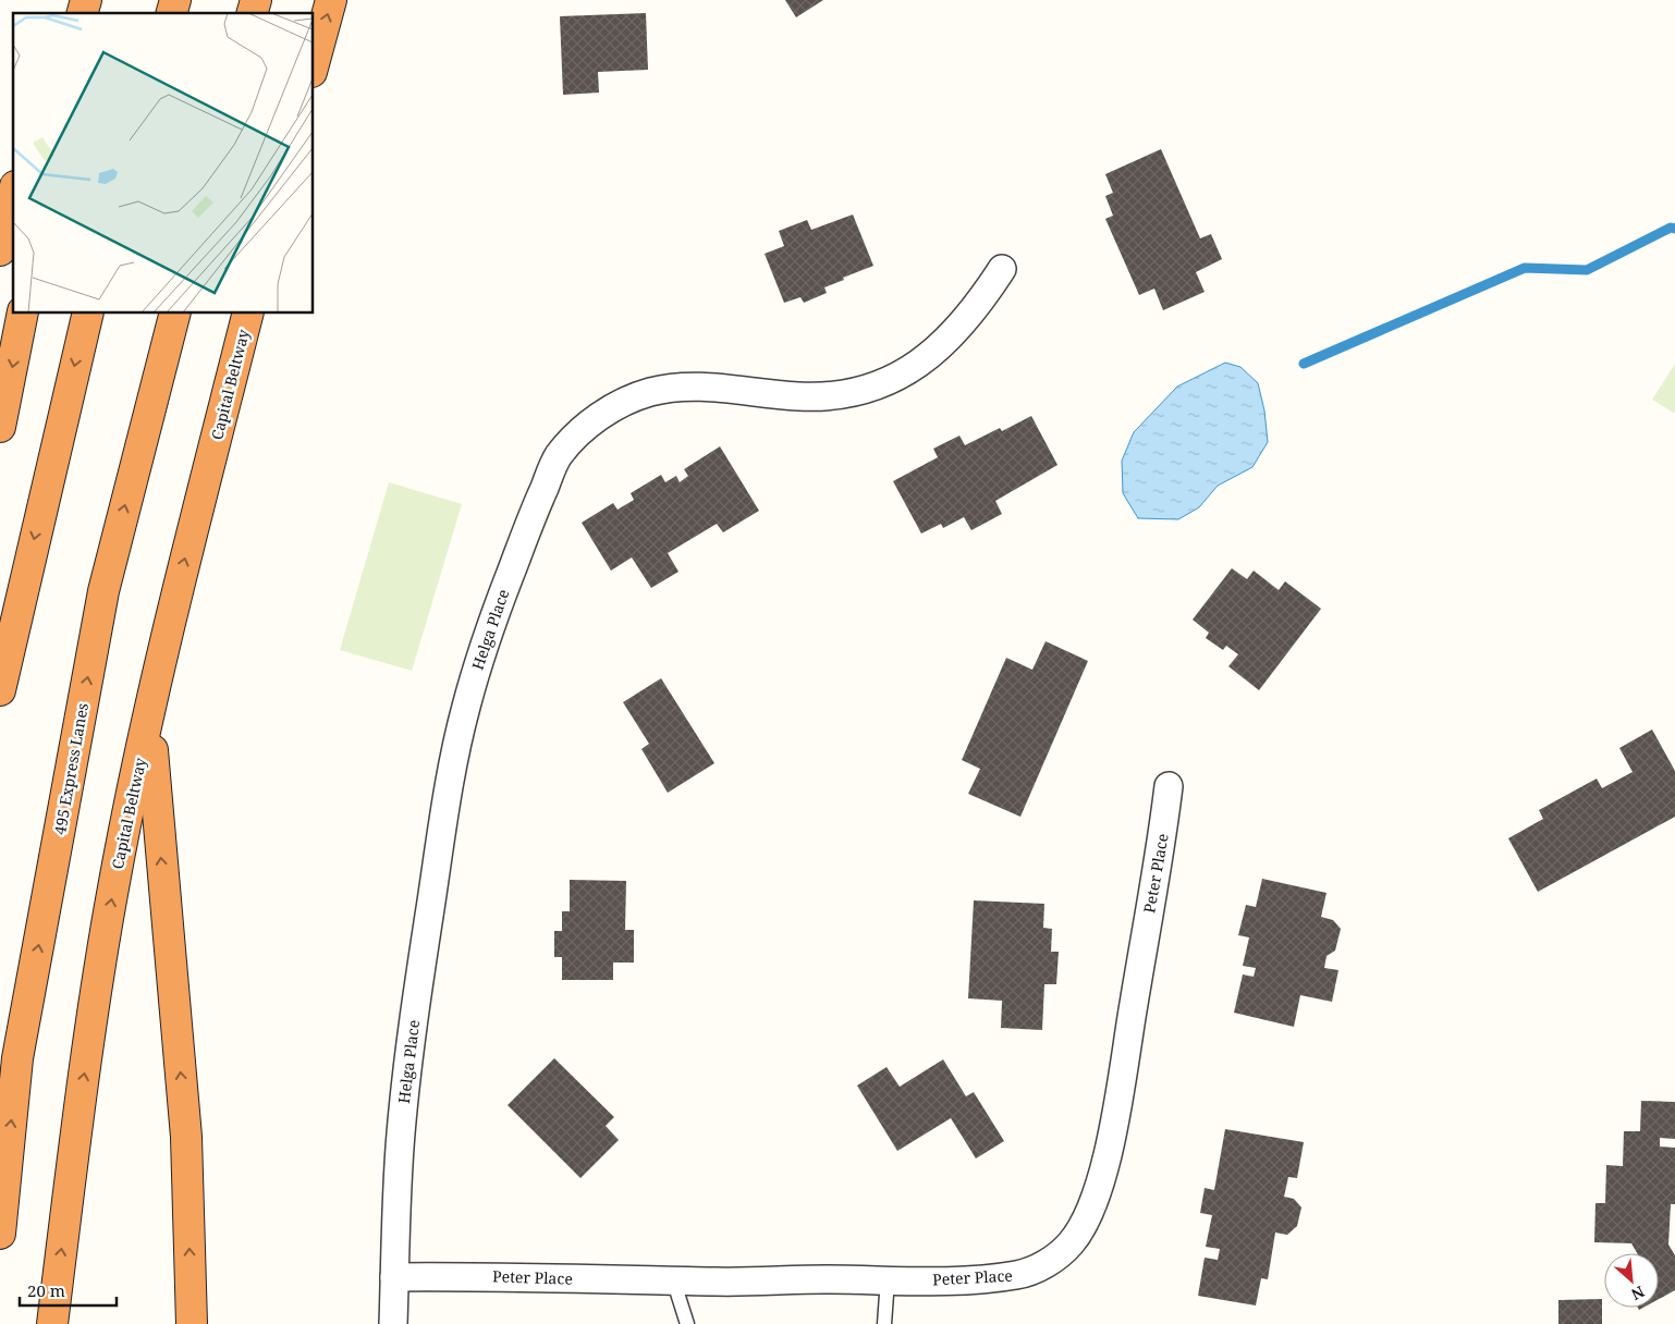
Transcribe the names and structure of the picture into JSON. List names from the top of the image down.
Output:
{
  "streets": {
    "highway": ["Capital Beltway", "495 Express Lanes"],
    "street": ["Helga Place", "Peter Place"]
  },
  "crossings": [
    ["Helga Place", "Peter Place"]
  ],
  "scale_bar": "20 m",
  "north": "bottom right"
}
